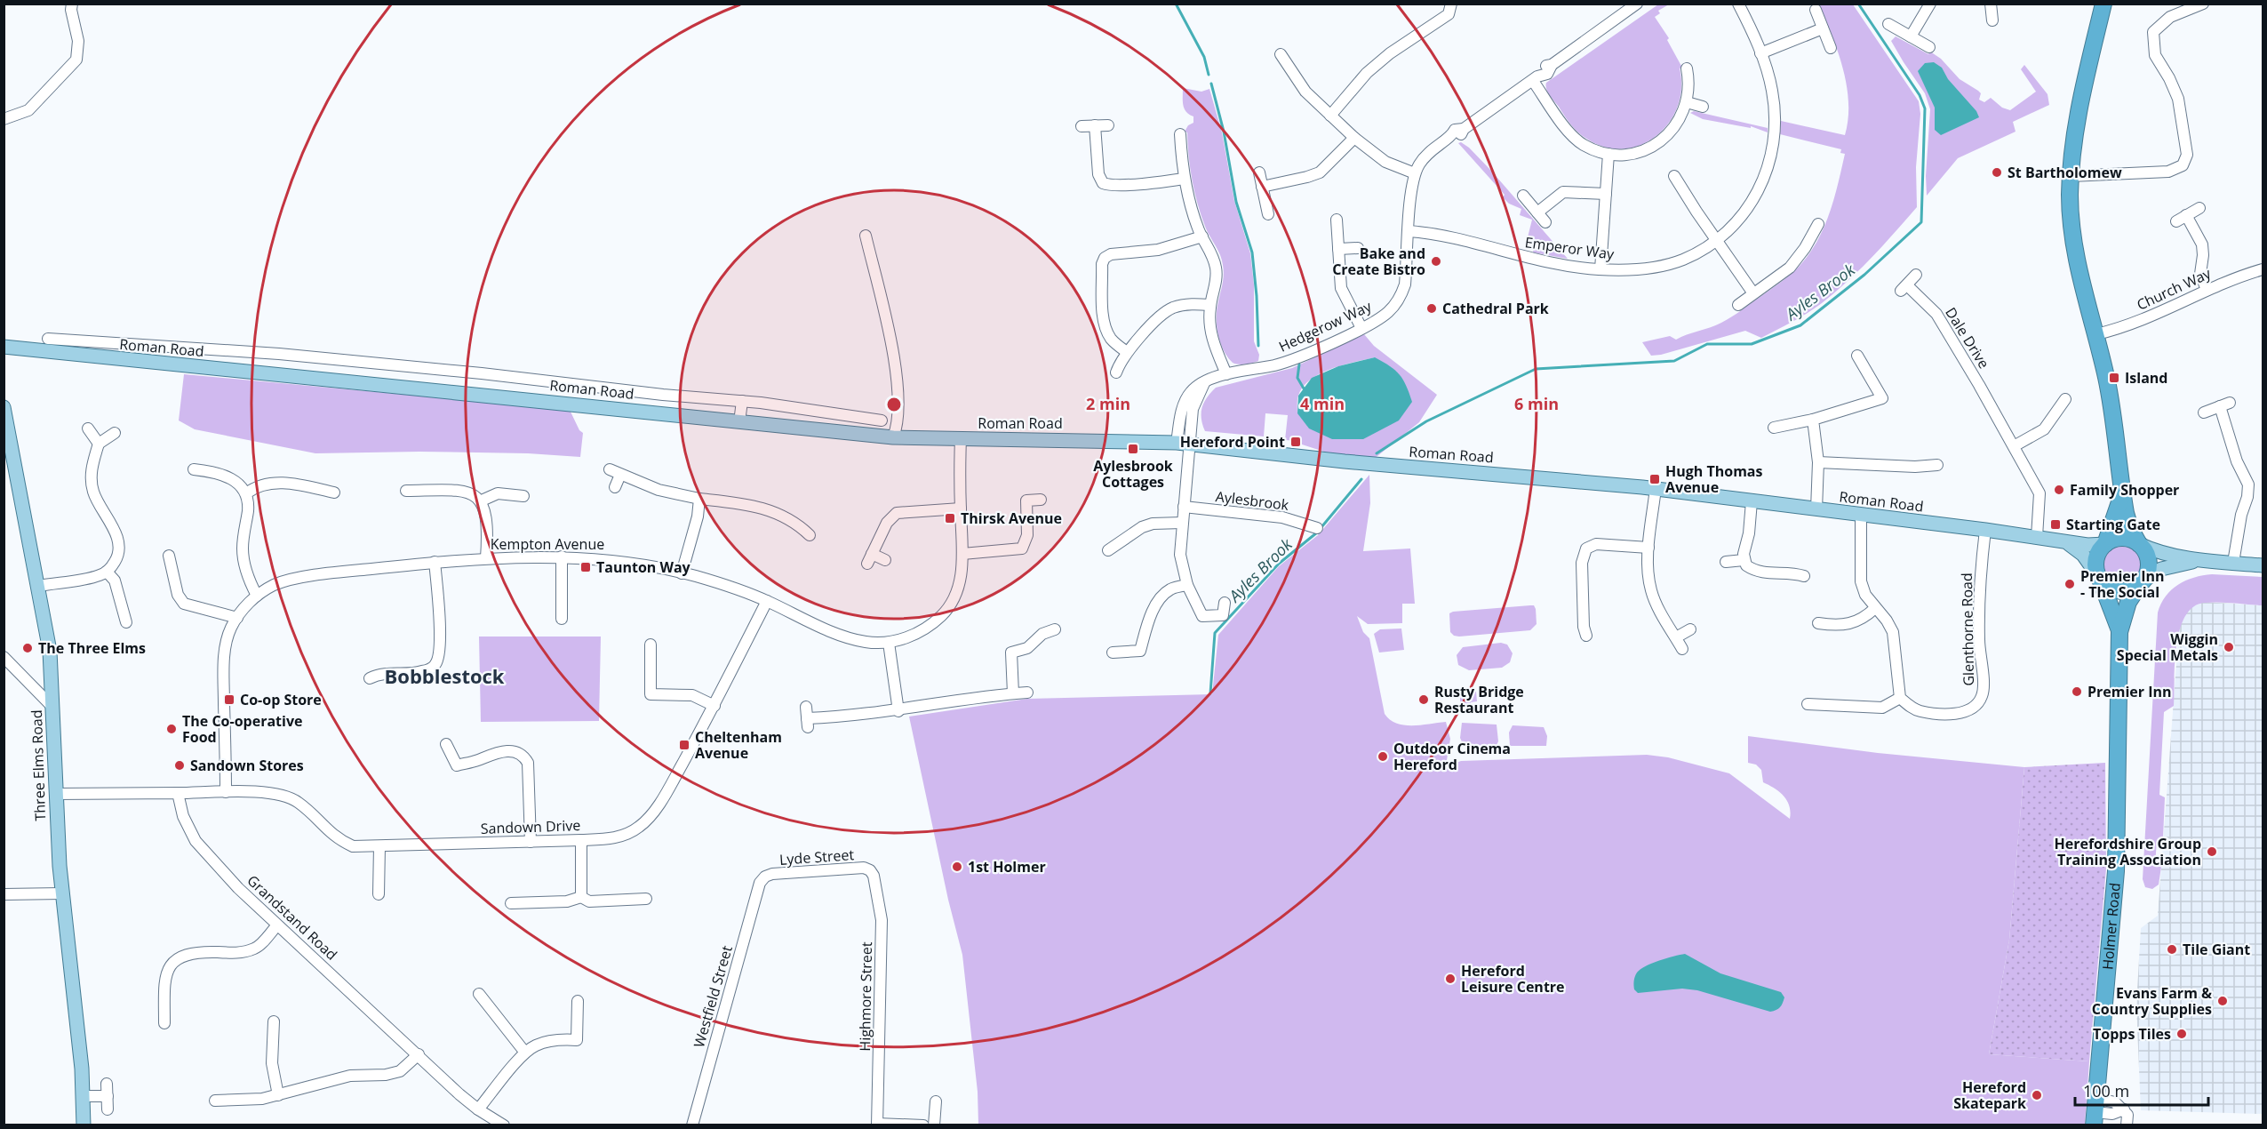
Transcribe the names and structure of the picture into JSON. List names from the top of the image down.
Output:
{
  "streets": {
    "highway": ["Holmer Road"],
    "main road": ["Roman Road", "Three Elms Road"],
    "street": [
      "Emperor Way",
      "Church Way",
      "Hedgerow Way",
      "Dale Drive",
      "Aylesbrook",
      "Kempton Avenue",
      "Glenthorne Road",
      "Sandown Drive",
      "Lyde Street",
      "Grandstand Road",
      "Westfield Street",
      "Highmore Street"
    ]
  },
  "crossings": [
    ["Emperor Way", "Hedgerow Way"],
    ["Hedgerow Way", "Roman Road"],
    ["Dale Drive", "Roman Road"],
    ["Roman Road", "Kempton Avenue"],
    ["Roman Road", "Glenthorne Road"],
    ["Roman Road", "Holmer Road"],
    ["Kempton Avenue", "Sandown Drive"],
    ["Sandown Drive", "Grandstand Road"],
    ["Lyde Street", "Westfield Street"],
    ["Lyde Street", "Highmore Street"]
  ],
  "districts": ["Bobblestock"],
  "water": ["Ayles Brook"],
  "places": {
    "other": [
      "St Bartholomew",
      "Bake and Create Bistro",
      "Cathedral Park",
      "Family Shopper",
      "Premier Inn - The Social",
      "Wiggin Special Metals",
      "The Three Elms",
      "Premier Inn",
      "Rusty Bridge Restaurant",
      "The Co-operative Food",
      "Outdoor Cinema Hereford",
      "Sandown Stores",
      "Herefordshire Group Training Association",
      "1st Holmer",
      "Tile Giant",
      "Hereford Leisure Centre",
      "Evans Farm & Country Supplies",
      "Topps Tiles",
      "Hereford Skatepark"
    ],
    "transit": [
      "Island",
      "Hereford Point",
      "Aylesbrook Cottages",
      "Hugh Thomas Avenue",
      "Thirsk Avenue",
      "Starting Gate",
      "Taunton Way",
      "Co-op Store",
      "Cheltenham Avenue"
    ]
  },
  "scale_bar": "100 m",
  "rings": ["2 min", "4 min", "6 min"]
}
